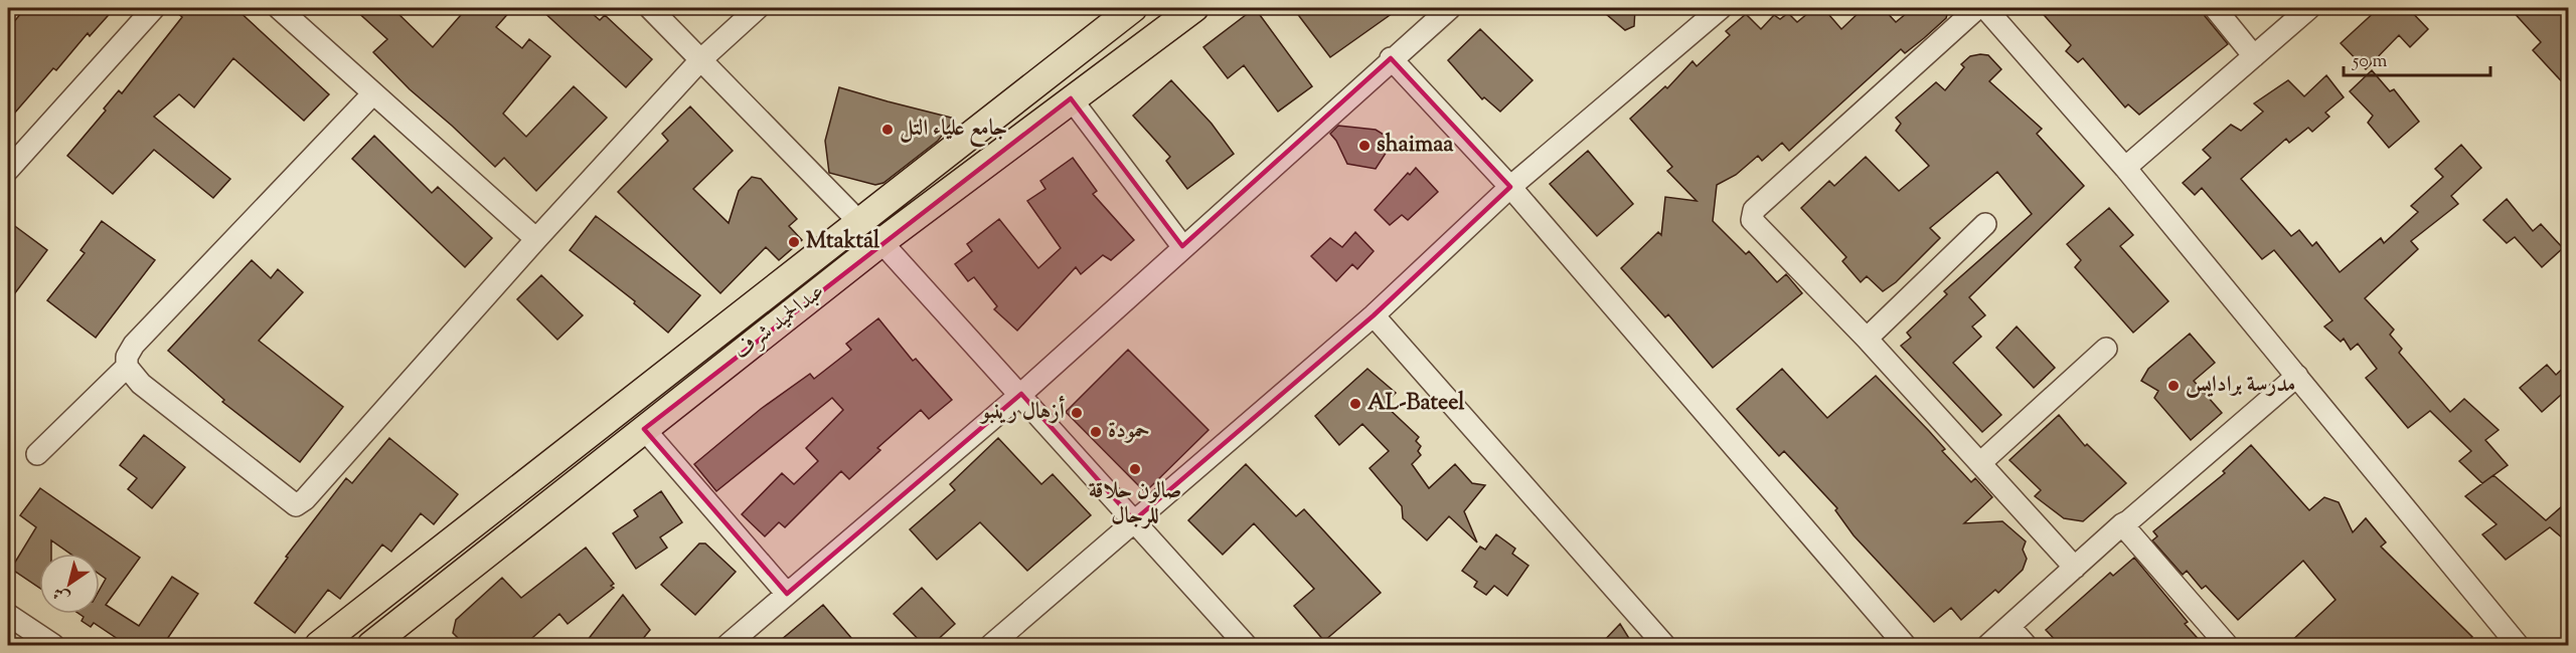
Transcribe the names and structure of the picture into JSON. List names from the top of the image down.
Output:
{
  "streets": {
    "main road": ["عبدالحميد شرف"]
  },
  "places": [
    "جامع علياء التل",
    "shaimaa",
    "Mtaktal",
    "مدرسة برادايس",
    "AL-Bateel",
    "أزهال رينبو",
    "حمودة",
    "صالون حلاقة للرجال"
  ],
  "scale_bar": "50 m",
  "north": "bottom left"
}
